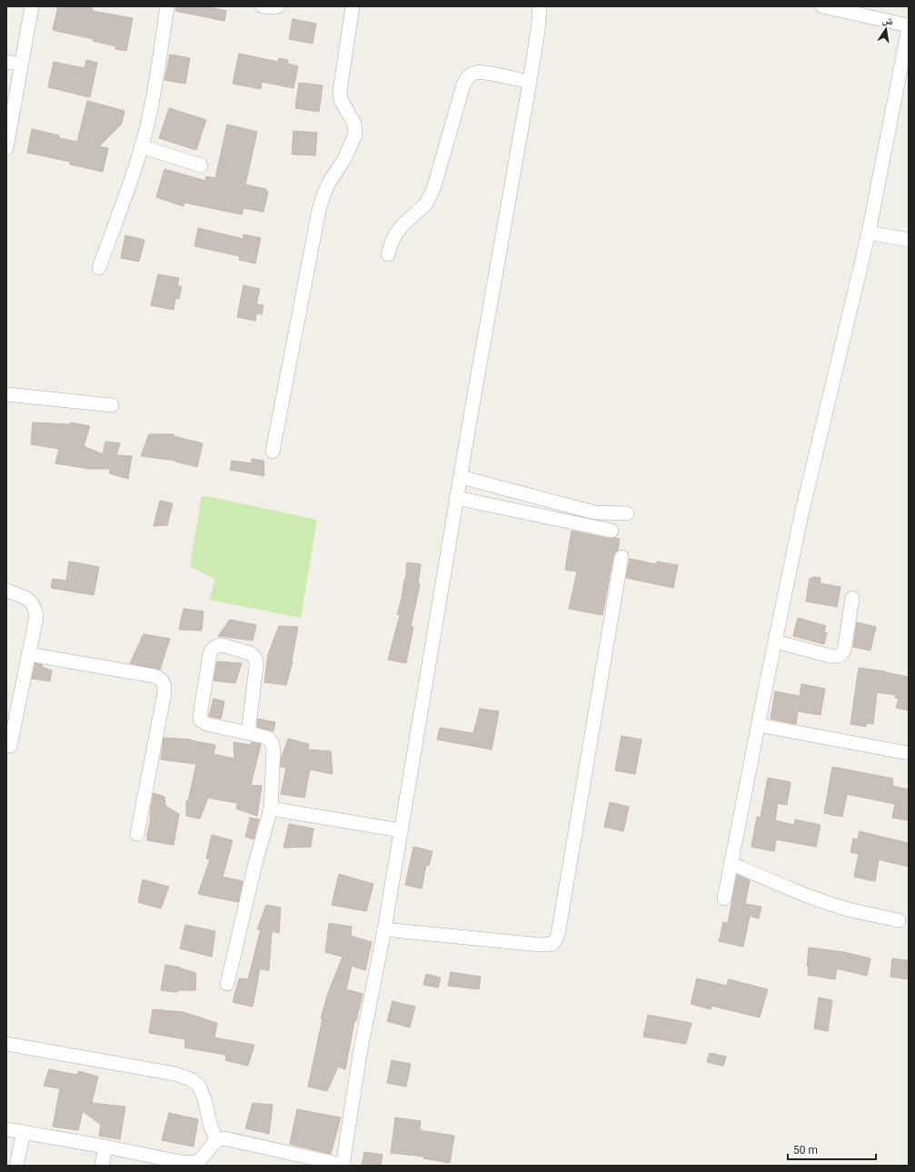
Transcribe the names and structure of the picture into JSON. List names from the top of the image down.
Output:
{
  "scale_bar": "50 m",
  "north": "top"
}
